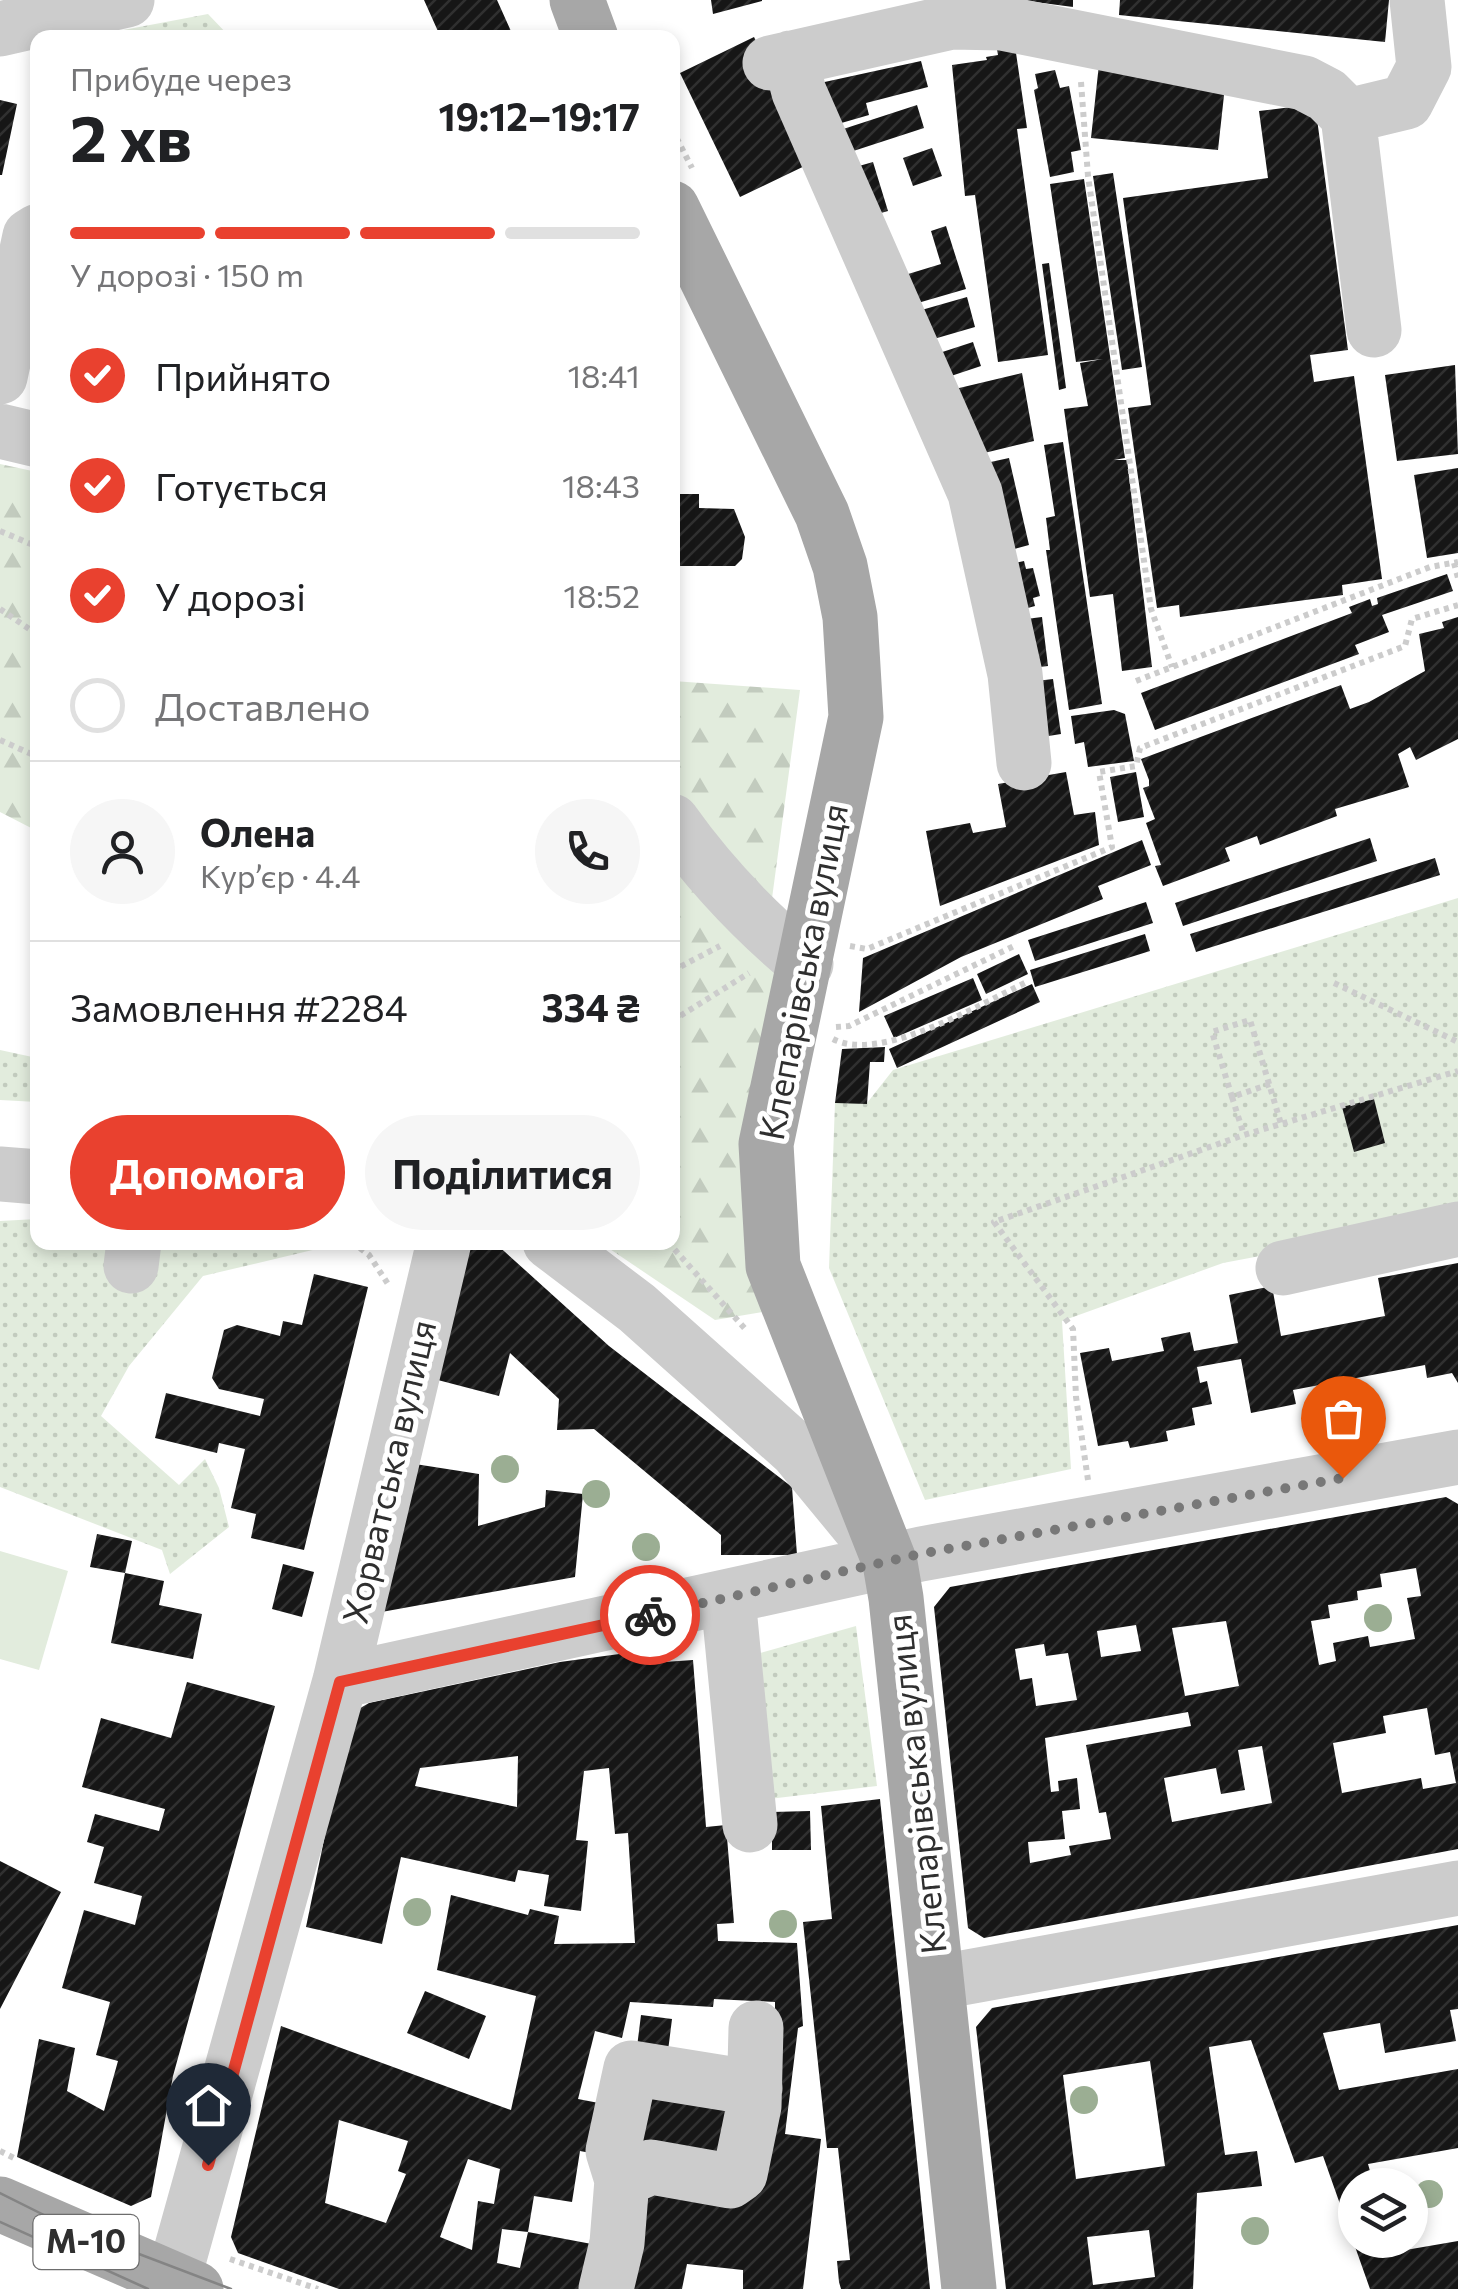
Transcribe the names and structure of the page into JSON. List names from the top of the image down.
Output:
{
  "streets": {
    "main road": ["Клепарівська вулиця", "М-10"],
    "street": ["Хорватська вулиця"]
  },
  "crossings": [
    ["Хорватська вулиця", "М-10"]
  ],
  "page": {
    "heading": ["2 хв", "Прибуде через", "19:12–19:17"],
    "panel": [
      "Олена",
      "Кур’єр · 4.4",
      "Замовлення #2284",
      "334 ₴"
    ],
    "bar": "У дорозі · 150 m",
    "list": [
      ["Прийнято", "18:41"],
      ["Готується", "18:43"],
      ["У дорозі", "18:52"],
      "Доставлено"
    ],
    "buttons": ["Допомога", "Поділитися"]
  }
}
